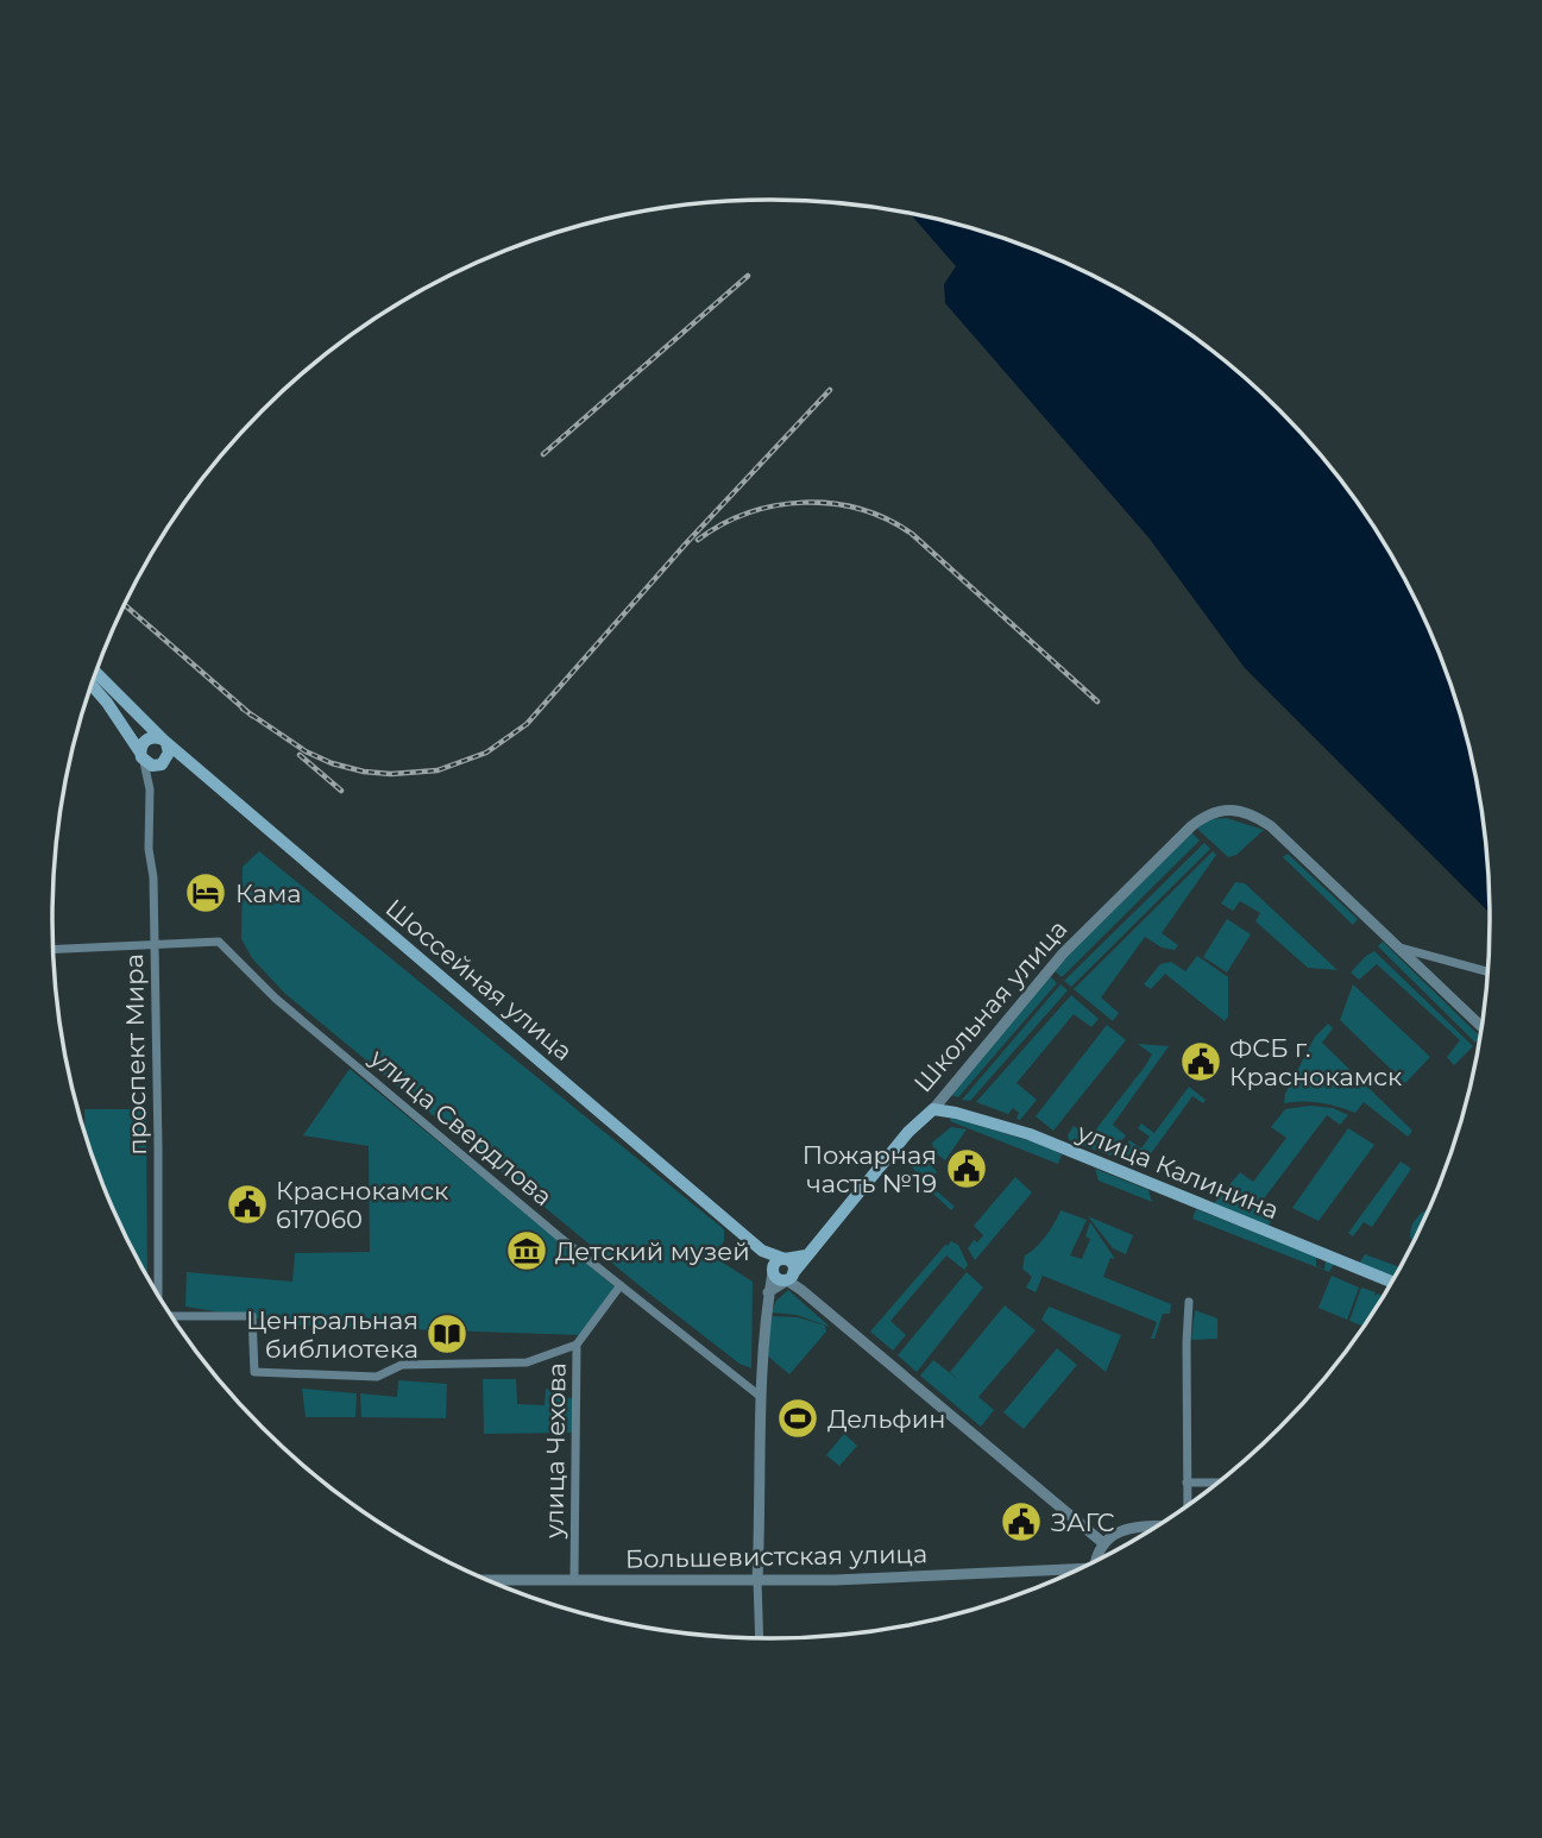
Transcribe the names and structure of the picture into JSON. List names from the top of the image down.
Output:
{
  "streets": {
    "main road": ["Шоссейная улица", "Школьная улица", "улица Калинина"],
    "street": [
      "проспект Мира",
      "улица Свердлова",
      "улица Чехова",
      "Большевистская улица"
    ]
  },
  "crossings": [
    ["Шоссейная улица", "проспект Мира"],
    ["Школьная улица", "улица Калинина"],
    ["проспект Мира", "улица Свердлова"],
    ["улица Свердлова", "улица Чехова"],
    ["улица Чехова", "Большевистская улица"]
  ],
  "places": {
    "hotel": ["Кама"],
    "public building": [
      "ФСБ г. Краснокамск",
      "Пожарная часть №19",
      "Краснокамск 617060",
      "ЗАГС"
    ],
    "museum": ["Детский музей"],
    "library": ["Центральная библиотека"],
    "sports": ["Дельфин"]
  }
}
